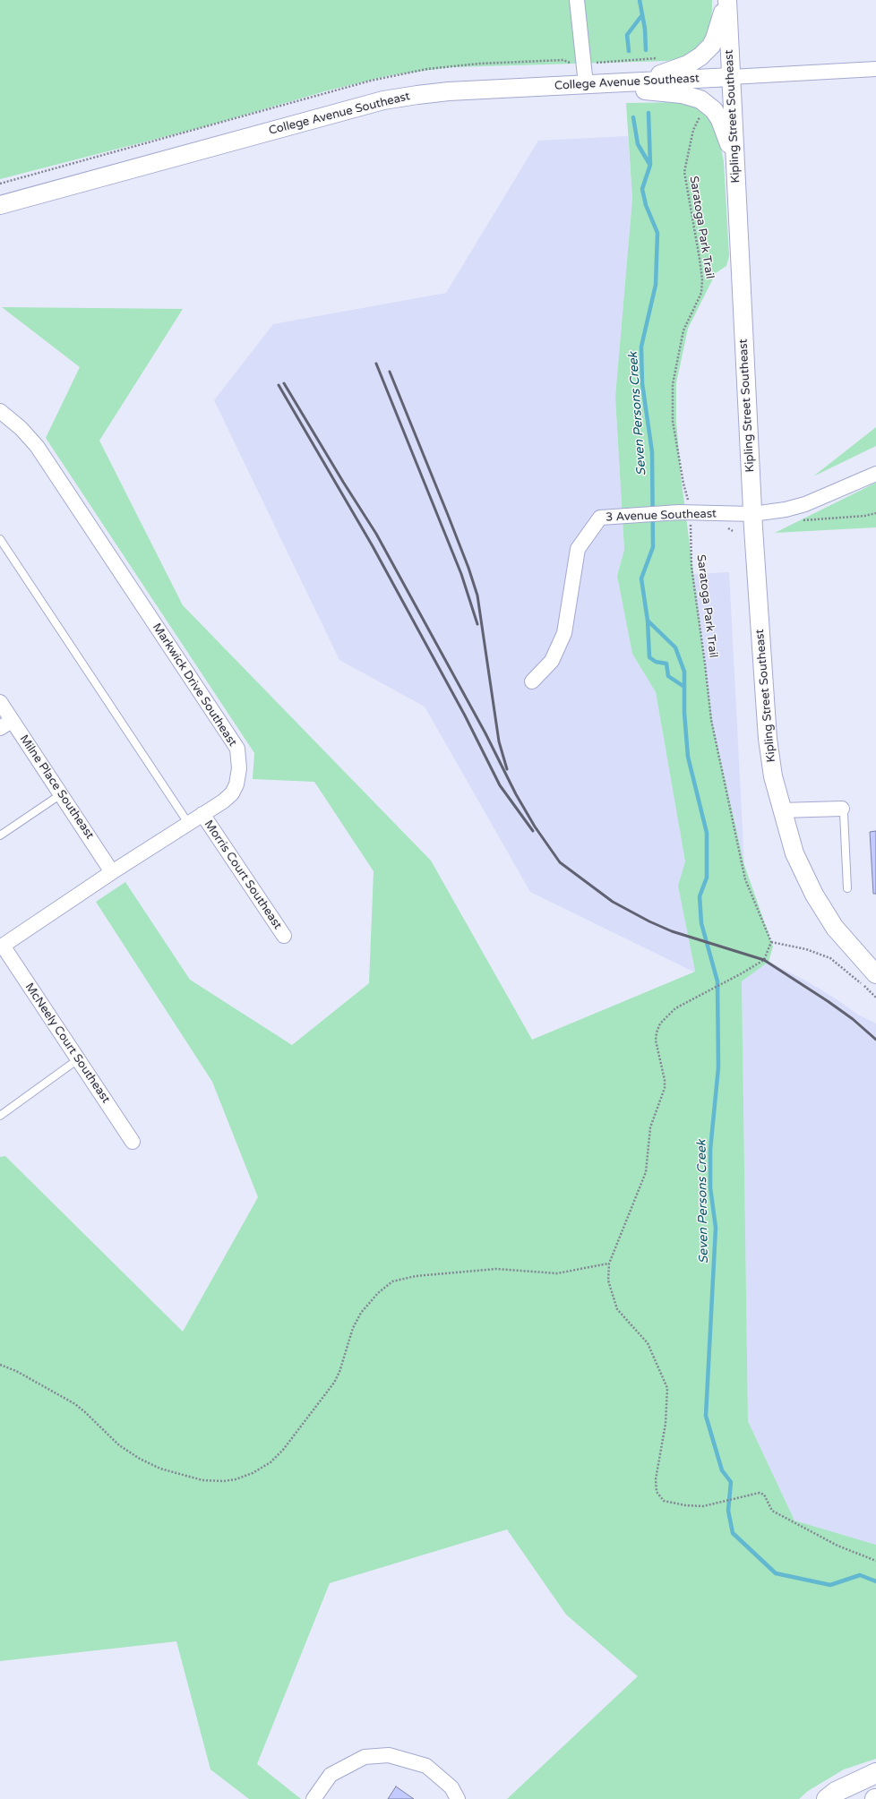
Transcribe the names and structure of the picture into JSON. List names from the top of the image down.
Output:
{
  "streets": {
    "street": [
      "College Avenue Southeast",
      "Kipling Street Southeast",
      "3 Avenue Southeast",
      "Markwick Drive Southeast",
      "Milne Place Southeast",
      "Morris Court Southeast",
      "McNeely Court Southeast"
    ],
    "path": ["Saratoga Park Trail"]
  },
  "crossings": [
    ["College Avenue Southeast", "Kipling Street Southeast"],
    ["Kipling Street Southeast", "3 Avenue Southeast"],
    ["Saratoga Park Trail", "3 Avenue Southeast"],
    ["Markwick Drive Southeast", "Milne Place Southeast"],
    ["Markwick Drive Southeast", "Morris Court Southeast"],
    ["Markwick Drive Southeast", "McNeely Court Southeast"]
  ],
  "water": ["Seven Persons Creek"]
}
